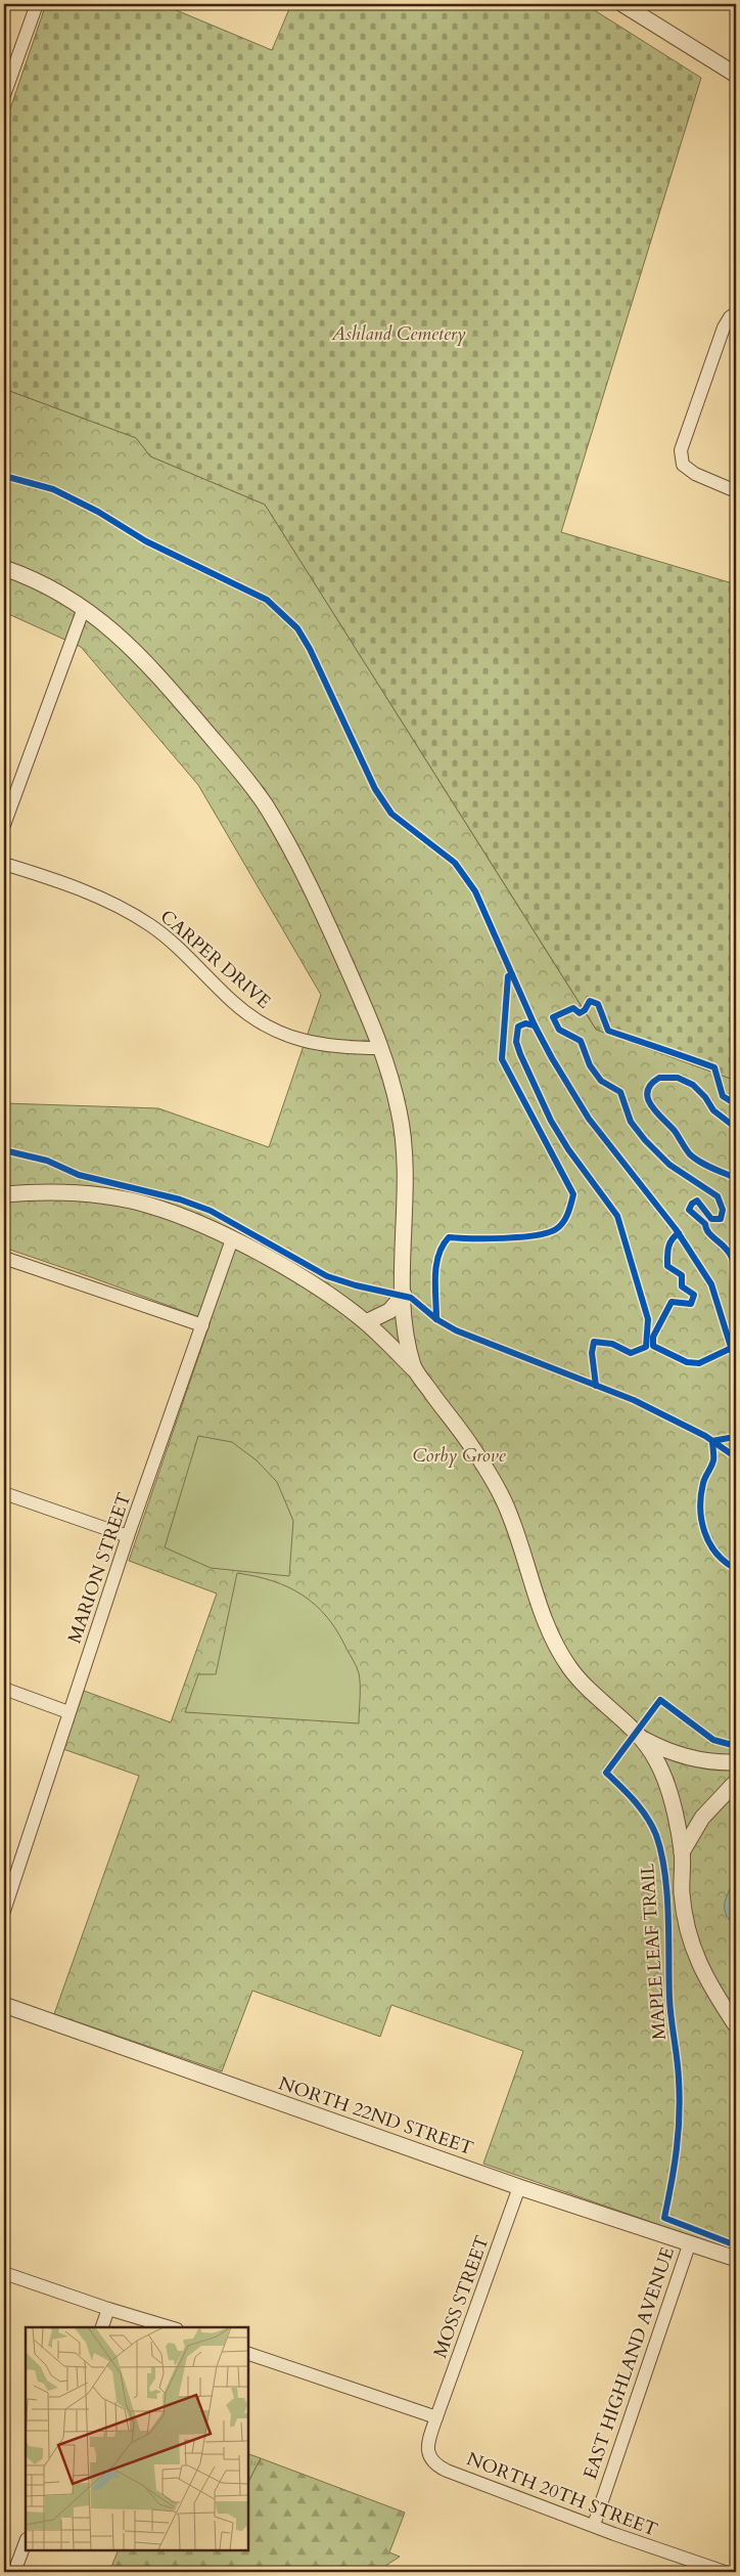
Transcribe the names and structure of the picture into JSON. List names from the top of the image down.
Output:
{
  "streets": {
    "street": [
      "CARPER DRIVE",
      "MARION STREET",
      "NORTH 22ND STREET",
      "MOSS STREET",
      "EAST HIGHLAND AVENUE",
      "NORTH 20TH STREET"
    ],
    "cycle path": ["MAPLE LEAF TRAIL"]
  },
  "crossings": [
    ["NORTH 22ND STREET", "MOSS STREET"],
    ["NORTH 22ND STREET", "EAST HIGHLAND AVENUE"],
    ["MOSS STREET", "NORTH 20TH STREET"],
    ["EAST HIGHLAND AVENUE", "NORTH 20TH STREET"]
  ],
  "parks": ["Ashland Cemetery", "Corby Grove"]
}
